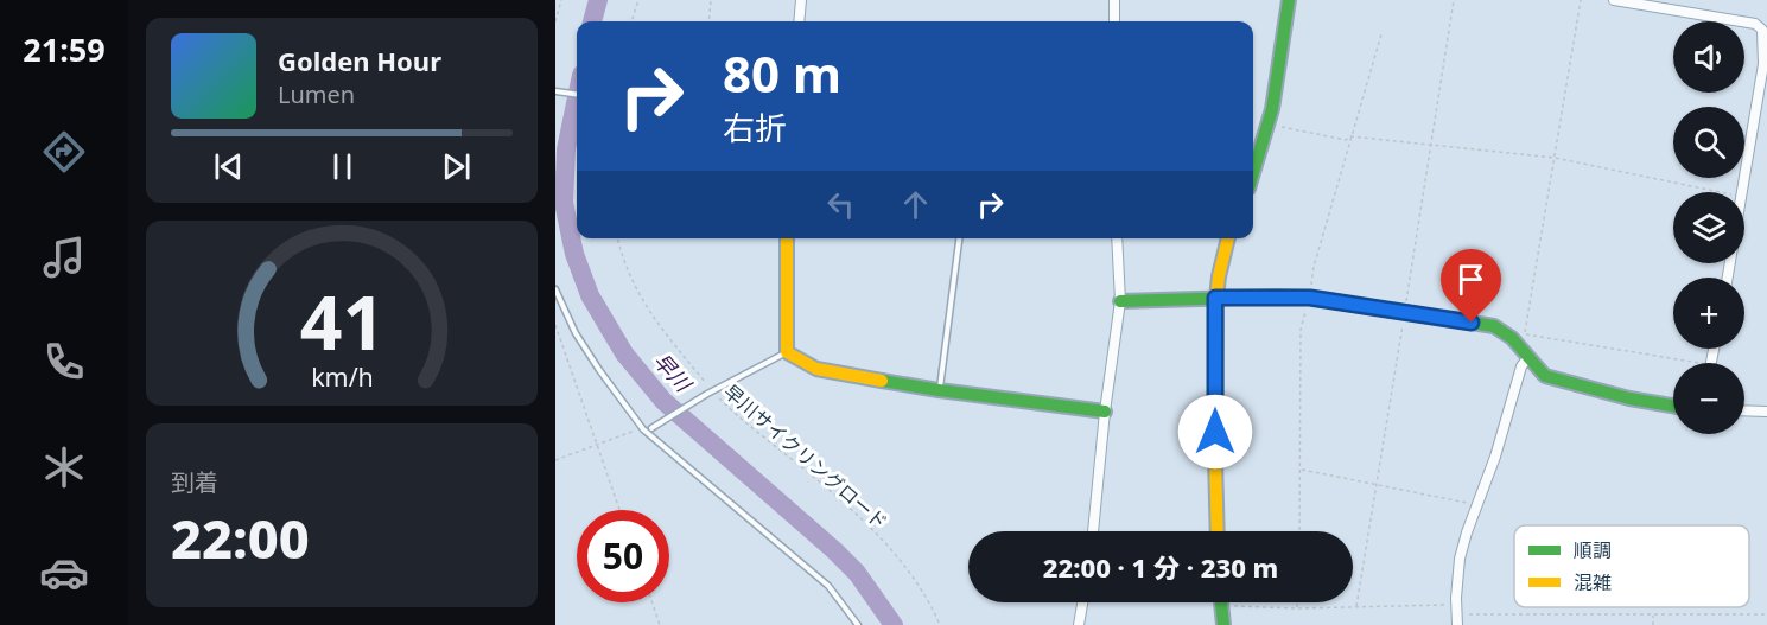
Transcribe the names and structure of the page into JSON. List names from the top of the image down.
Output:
{
  "streets": {
    "path": ["早川サイクリングロード"]
  },
  "water": ["早川"],
  "legend": ["順調", "混雑"],
  "page": {
    "tabs": "21:59",
    "map_buttons": ["+", "−"],
    "turn": ["80 m", "右折"],
    "song": ["Golden Hour", "Lumen"],
    "tile": ["到着", "22:00"],
    "limit": "50",
    "trip": "22:00 · 1 分 · 230 m",
    "gauge": ["41", "km/h"]
  }
}
